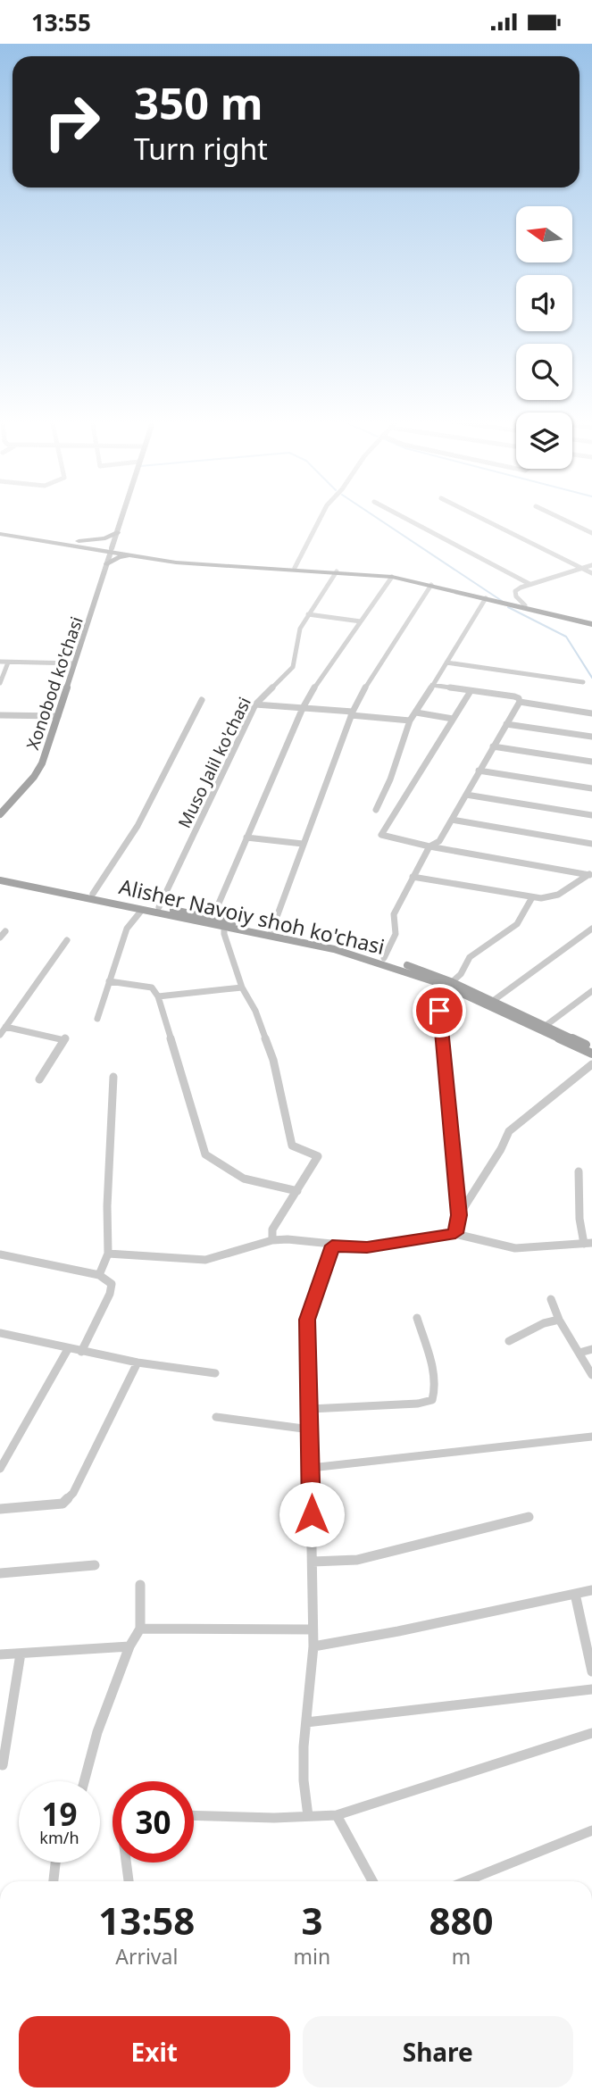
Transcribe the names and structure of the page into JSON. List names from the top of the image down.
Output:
{
  "streets": {
    "main road": ["Xonobod ko'chasi", "Alisher Navoiy shoh ko'chasi"],
    "street": ["Muso Jalil ko'chasi"]
  },
  "crossings": [
    ["Muso Jalil ko'chasi", "Alisher Navoiy shoh ko'chasi"]
  ],
  "north": "left",
  "page": {
    "status": "13:55",
    "turn": ["350 m", "Turn right"],
    "speed": "19 km/h",
    "limit": "30",
    "eta": [
      "13:58",
      "Arrival",
      "3",
      "min",
      "880",
      "m"
    ],
    "buttons": ["Exit", "Share"]
  }
}
